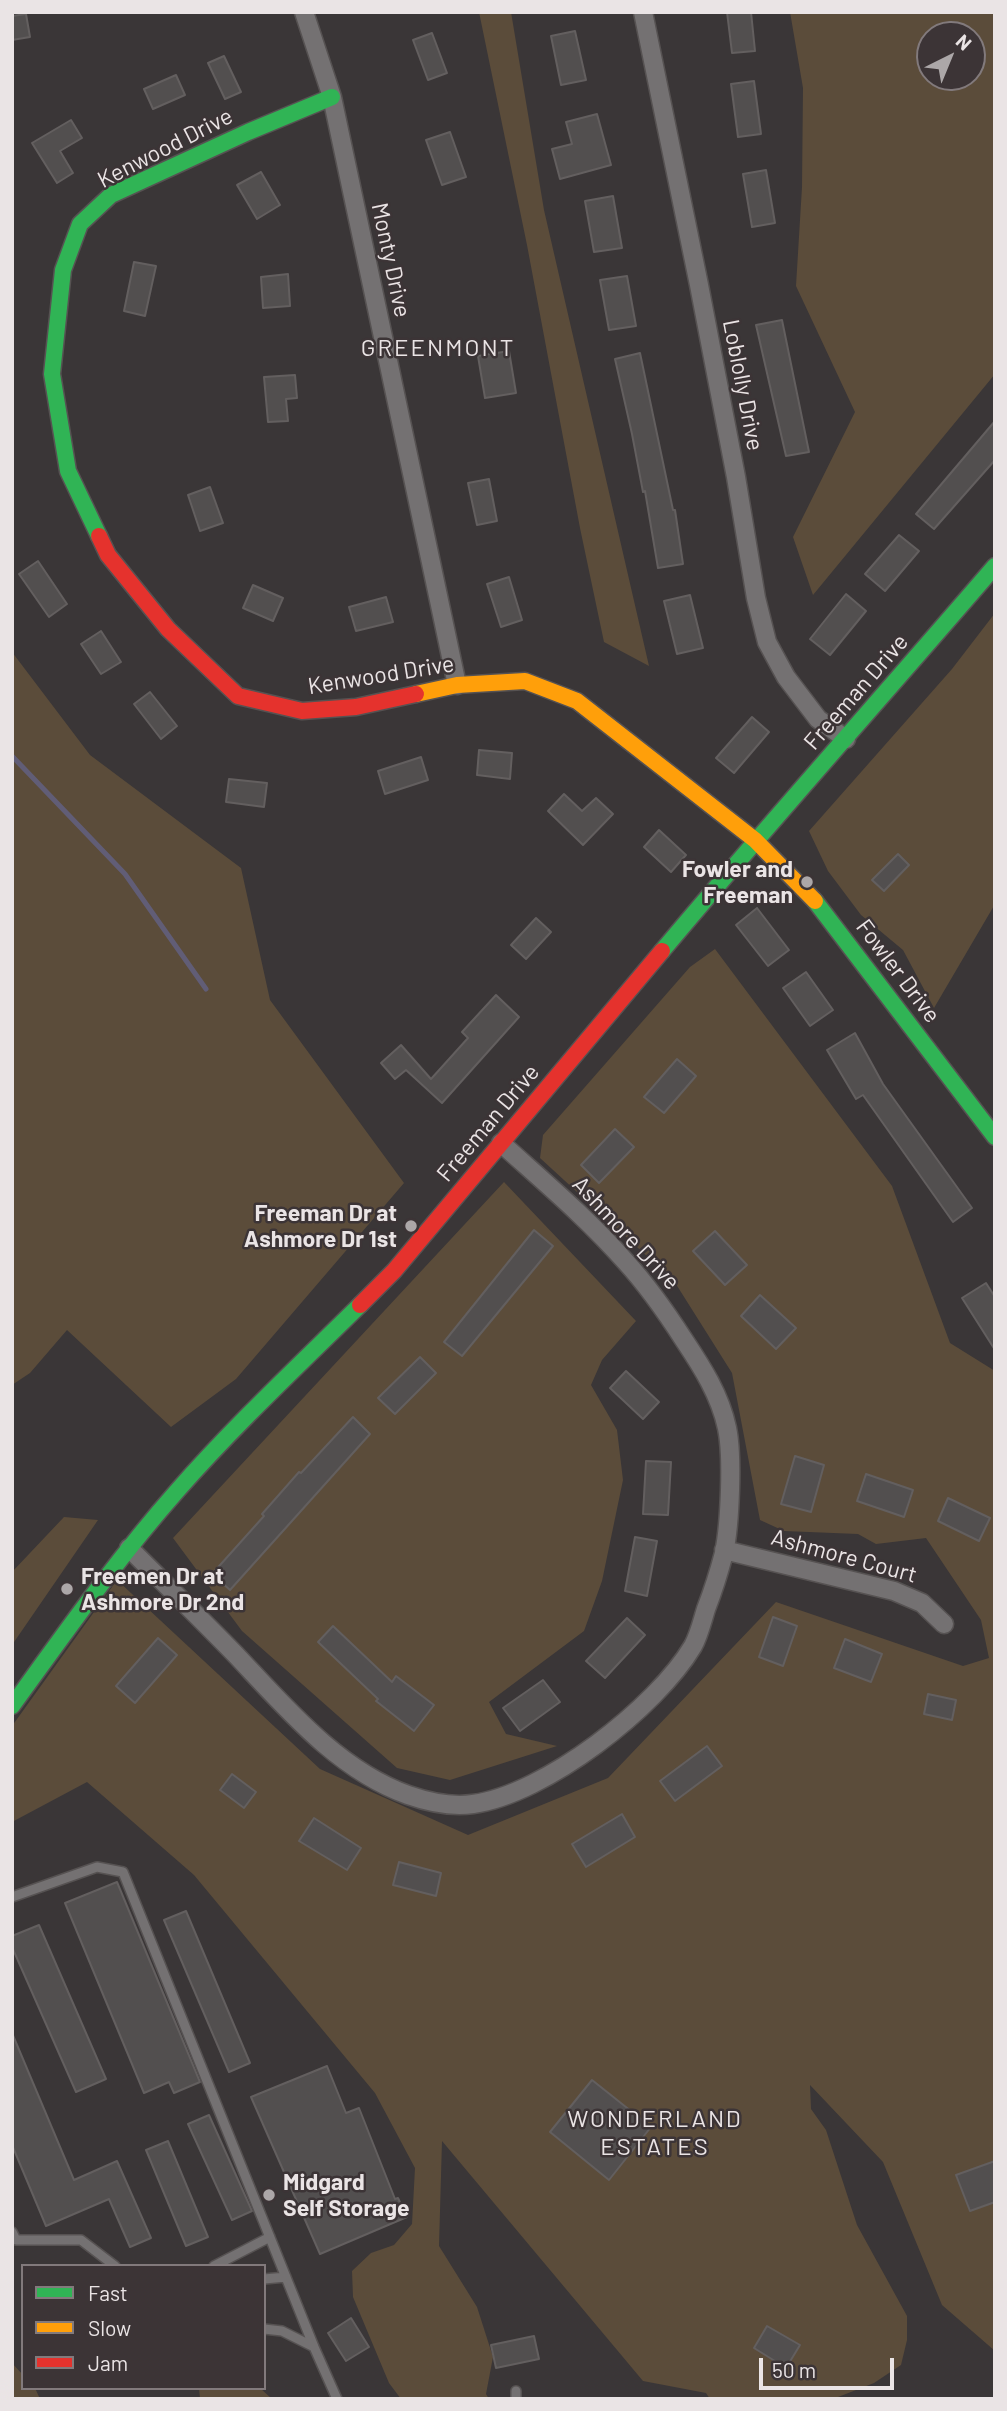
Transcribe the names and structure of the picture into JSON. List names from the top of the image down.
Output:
{
  "streets": {
    "street": [
      "Kenwood Drive",
      "Monty Drive",
      "Loblolly Drive",
      "Freeman Drive",
      "Fowler Drive",
      "Ashmore Drive",
      "Ashmore Court"
    ]
  },
  "crossings": [
    ["Kenwood Drive", "Monty Drive"],
    ["Kenwood Drive", "Freeman Drive"],
    ["Kenwood Drive", "Fowler Drive"],
    ["Loblolly Drive", "Freeman Drive"],
    ["Freeman Drive", "Fowler Drive"],
    ["Freeman Drive", "Ashmore Drive"],
    ["Ashmore Drive", "Ashmore Court"]
  ],
  "districts": ["GREENMONT", "WONDERLAND ESTATES"],
  "places": [
    "Fowler and Freeman",
    "Freeman Dr at Ashmore Dr 1st",
    "Freemen Dr at Ashmore Dr 2nd",
    "Midgard Self Storage"
  ],
  "legend": ["Fast", "Slow", "Jam"],
  "scale_bar": "50 m",
  "north": "top right"
}
